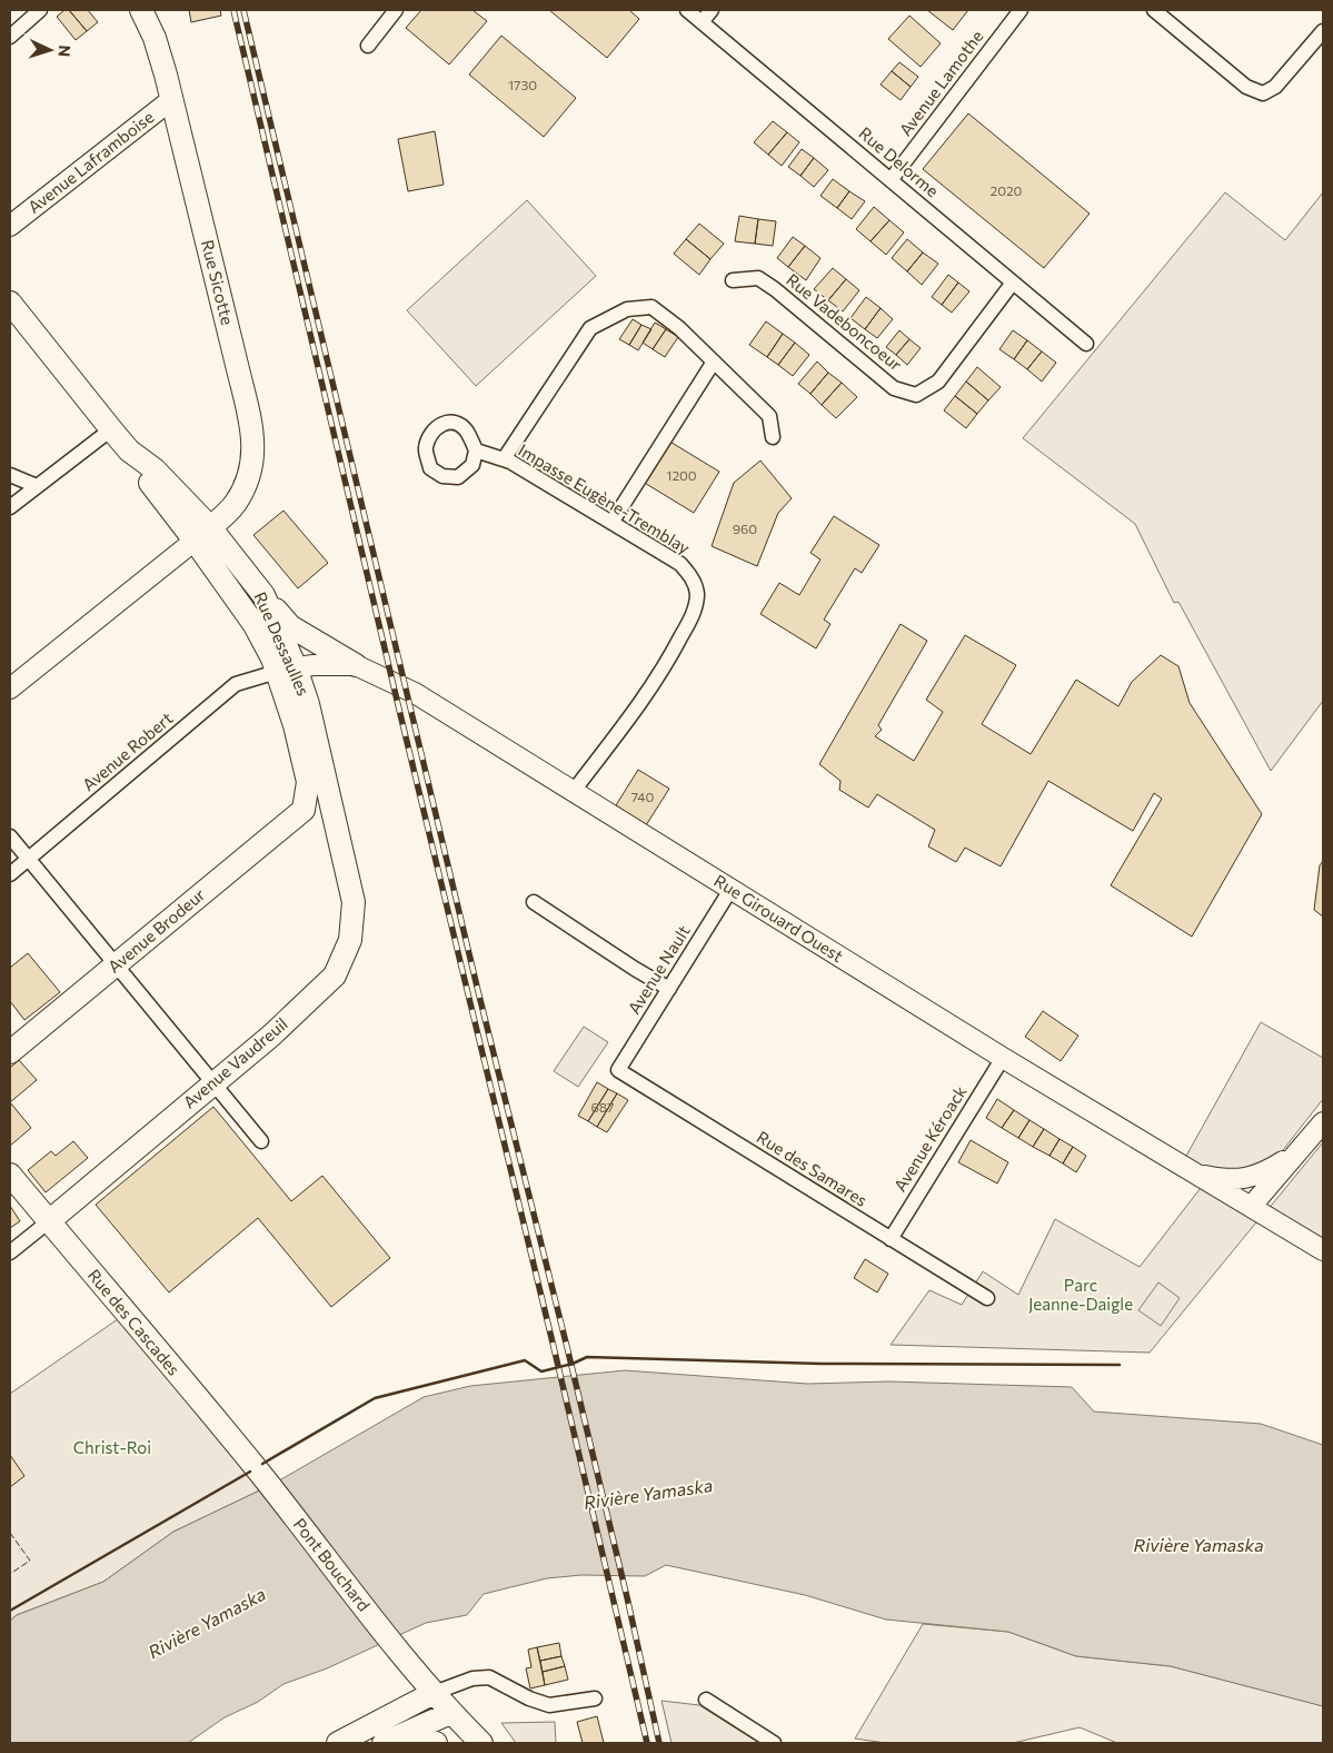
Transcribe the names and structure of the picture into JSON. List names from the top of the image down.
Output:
{
  "streets": {
    "main road": [
      "Rue Sicotte",
      "Rue Dessaulles",
      "Avenue Brodeur",
      "Avenue Vaudreuil",
      "Rue des Cascades",
      "Pont Bouchard"
    ],
    "street": [
      "Avenue Lamothe",
      "Avenue Laframboise",
      "Rue Delorme",
      "Rue Vadeboncoeur",
      "Impasse Eugène-Tremblay",
      "Avenue Robert",
      "Rue Girouard Ouest",
      "Avenue Nault",
      "Avenue Kéroack",
      "Rue des Samares"
    ]
  },
  "crossings": [
    ["Avenue Lamothe", "Rue Delorme"],
    ["Avenue Laframboise", "Rue Sicotte"],
    ["Rue Delorme", "Rue Vadeboncoeur"],
    ["Rue Sicotte", "Rue Dessaulles"],
    ["Impasse Eugène-Tremblay", "Rue Girouard Ouest"],
    ["Rue Dessaulles", "Avenue Robert"],
    ["Rue Dessaulles", "Avenue Brodeur"],
    ["Rue Dessaulles", "Avenue Vaudreuil"],
    ["Rue Girouard Ouest", "Avenue Nault"],
    ["Rue Girouard Ouest", "Avenue Kéroack"],
    ["Avenue Nault", "Rue des Samares"],
    ["Avenue Vaudreuil", "Rue des Cascades"],
    ["Avenue Kéroack", "Rue des Samares"],
    ["Rue des Cascades", "Pont Bouchard"]
  ],
  "water": ["Rivière Yamaska"],
  "parks": ["Parc Jeanne-Daigle", "Christ-Roi"],
  "house_numbers": [
    "1730",
    "2020",
    "1200",
    "960",
    "740",
    "687"
  ],
  "north": "right"
}
